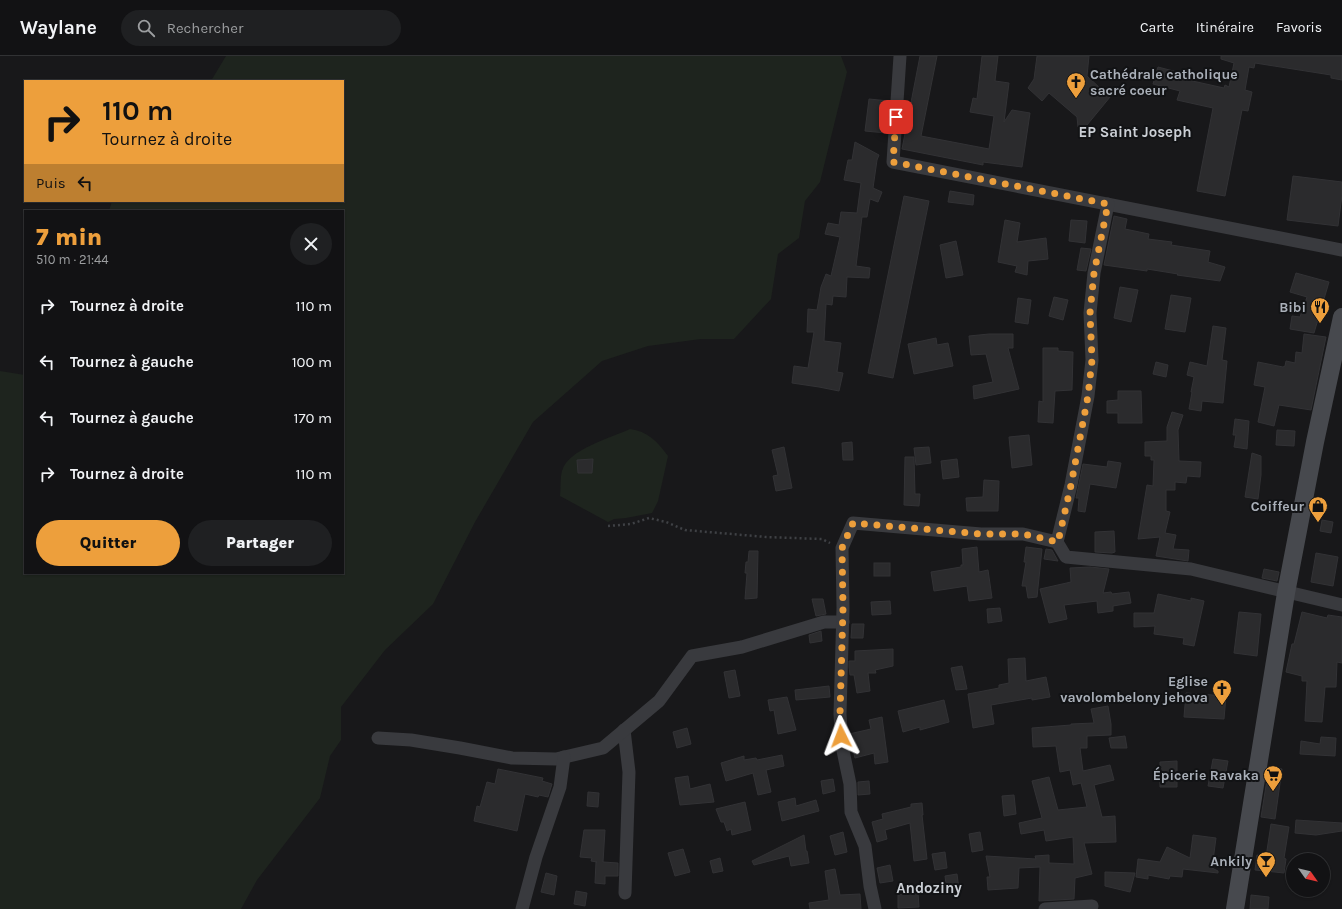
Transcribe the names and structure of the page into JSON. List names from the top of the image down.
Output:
{
  "districts": ["EP Saint Joseph", "Andoziny"],
  "places": {
    "church": ["Cathédrale catholique sacré coeur", "Eglise vavolombelony jehova"],
    "restaurant": ["Bibi"],
    "shop": ["Coiffeur"],
    "supermarket": ["Épicerie Ravaka"],
    "bar": ["Ankily"]
  },
  "north": "bottom right",
  "page": {
    "header": "Waylane",
    "search": "Rechercher",
    "nav": ["Carte", "Itinéraire", "Favoris"],
    "turn": ["110 m", "Tournez à droite"],
    "then": "Puis",
    "heading": ["7 min", "510 m · 21:44"],
    "list": [
      {
        "name": "Tournez à droite",
        "value": "110 m"
      },
      {
        "name": "Tournez à gauche",
        "value": "100 m"
      },
      {
        "name": "Tournez à gauche",
        "value": "170 m"
      },
      {
        "name": "Tournez à droite",
        "value": "110 m"
      }
    ],
    "buttons": ["Quitter", "Partager"]
  }
}
